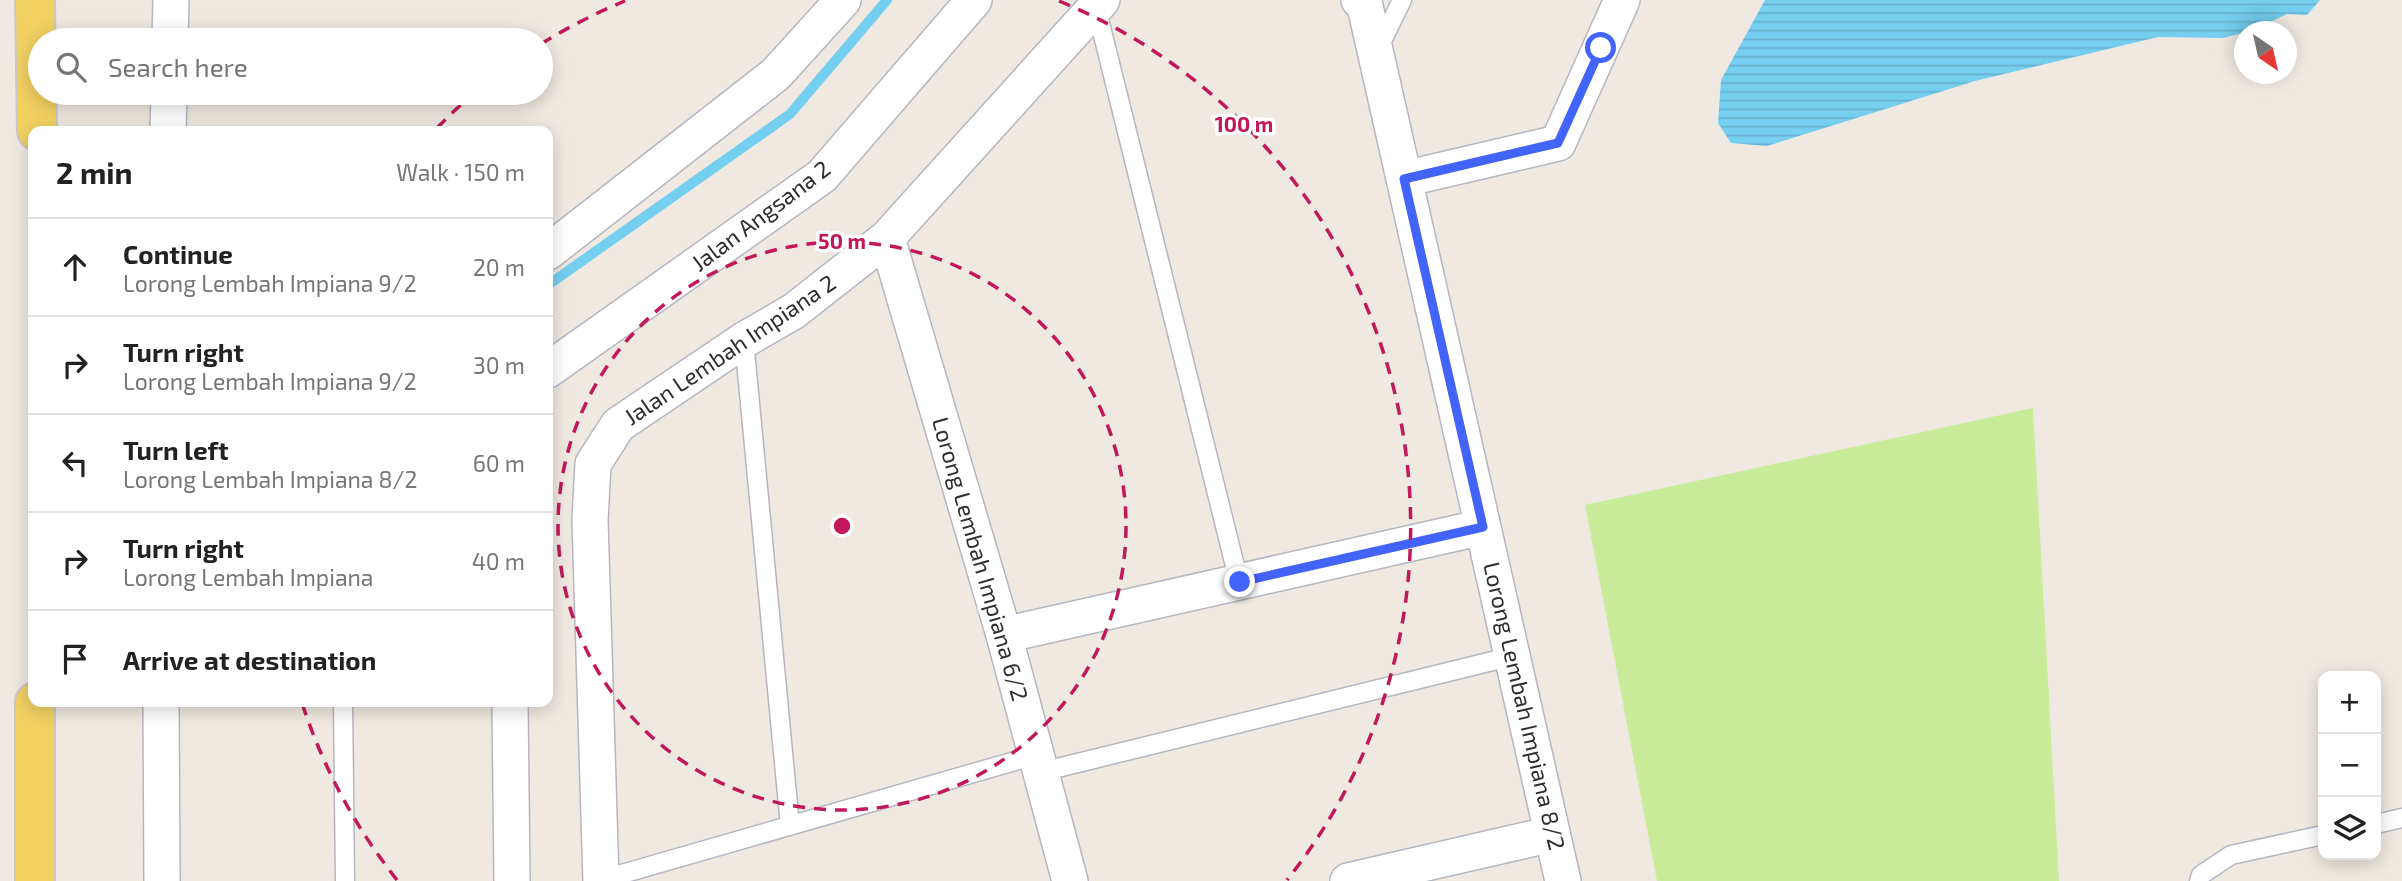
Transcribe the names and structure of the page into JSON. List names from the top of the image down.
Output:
{
  "streets": {
    "street": [
      "Jalan Angsana 2",
      "Jalan Lembah Impiana 2",
      "Lorong Lembah Impiana 6/2",
      "Lorong Lembah Impiana 8/2"
    ]
  },
  "crossings": [
    ["Jalan Lembah Impiana 2", "Lorong Lembah Impiana 6/2"]
  ],
  "north": "bottom right",
  "page": {
    "search": "Search here",
    "heading": ["2 min", "Walk · 150 m"],
    "list": [
      ["Continue", "Lorong Lembah Impiana 9/2", "20 m"],
      ["Turn right", "Lorong Lembah Impiana 9/2", "30 m"],
      ["Turn left", "Lorong Lembah Impiana 8/2", "60 m"],
      ["Turn right", "Lorong Lembah Impiana", "40 m"],
      "Arrive at destination"
    ],
    "map_buttons": ["+", "−"]
  },
  "rings": ["100 m", "50 m"]
}
